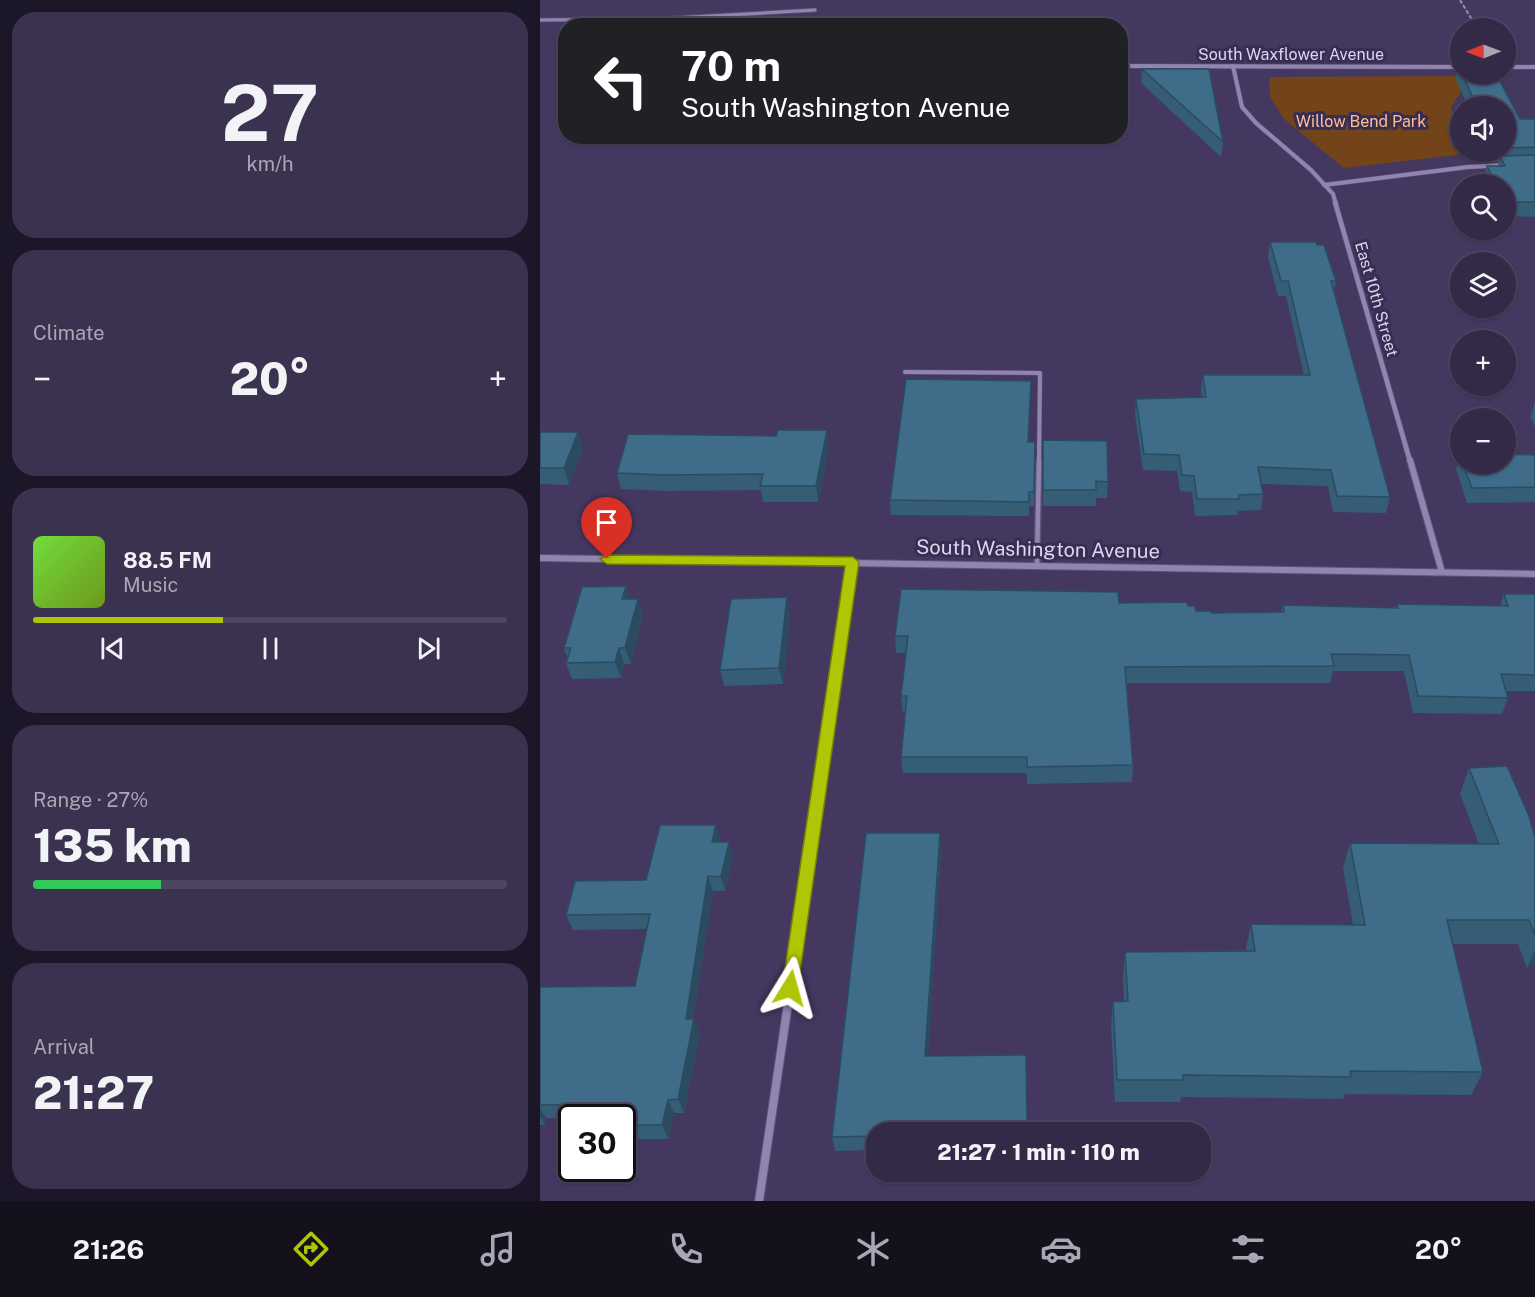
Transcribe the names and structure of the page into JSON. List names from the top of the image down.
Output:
{
  "streets": {
    "street": ["South Waxflower Avenue", "East 10th Street", "South Washington Avenue"]
  },
  "crossings": [
    ["South Waxflower Avenue", "East 10th Street"],
    ["East 10th Street", "South Washington Avenue"]
  ],
  "parks": ["Willow Bend Park"],
  "north": "left",
  "page": {
    "tile": [
      ["27", "km/h"],
      "Climate",
      ["Range · 27%", "135 km"],
      ["Arrival", "21:27"]
    ],
    "map_buttons": ["+", "−"],
    "turn": ["70 m", "South Washington Avenue"],
    "heat": ["−", "20°", "+"],
    "song": ["88.5 FM", "Music"],
    "limit": "30",
    "trip": "21:27 · 1 min · 110 m",
    "tabs": ["21:26", "20°"]
  }
}
